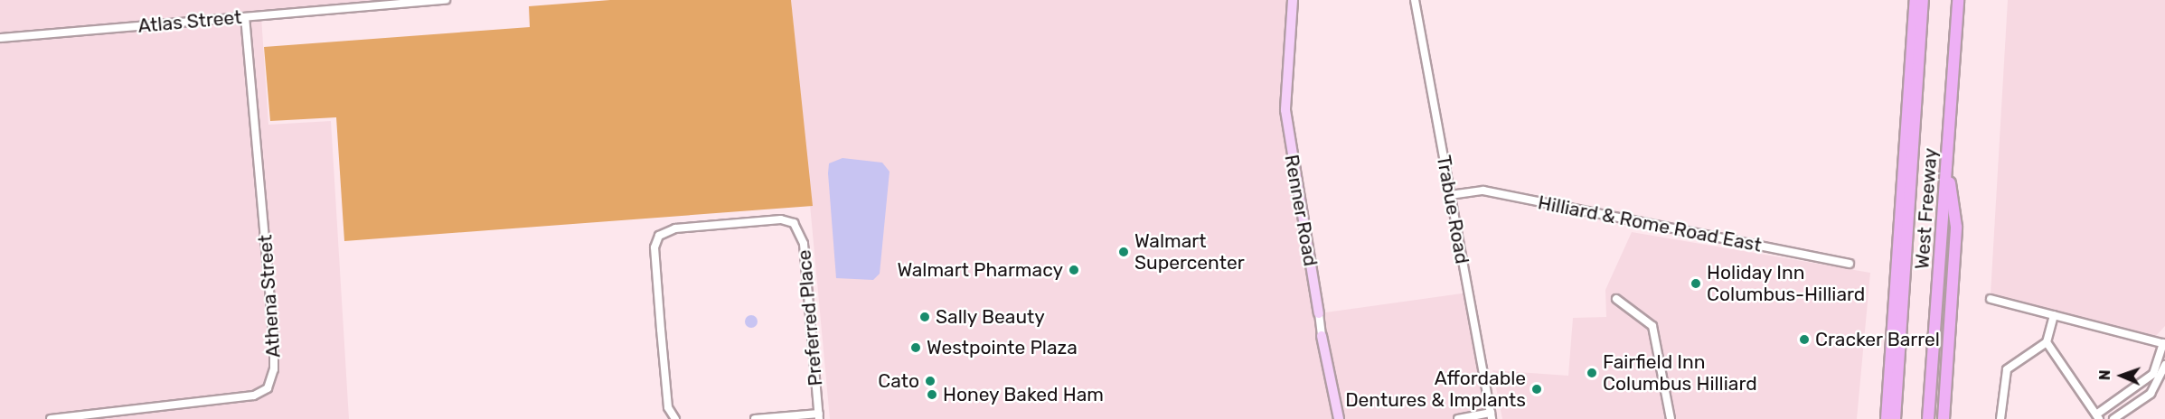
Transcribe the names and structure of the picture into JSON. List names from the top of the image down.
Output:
{
  "streets": {
    "highway": ["West Freeway"],
    "main road": ["Renner Road"],
    "street": [
      "Atlas Street",
      "Trabue Road",
      "Hilliard & Rome Road East",
      "Athena Street",
      "Preferred Place"
    ]
  },
  "crossings": [
    ["Atlas Street", "Athena Street"],
    ["Trabue Road", "Hilliard & Rome Road East"]
  ],
  "places": [
    "Walmart Supercenter",
    "Walmart Pharmacy",
    "Holiday Inn Columbus-Hilliard",
    "Sally Beauty",
    "Cracker Barrel",
    "Westpointe Plaza",
    "Fairfield Inn Columbus Hilliard",
    "Cato",
    "Affordable Dentures & Implants",
    "Honey Baked Ham"
  ],
  "north": "left"
}
